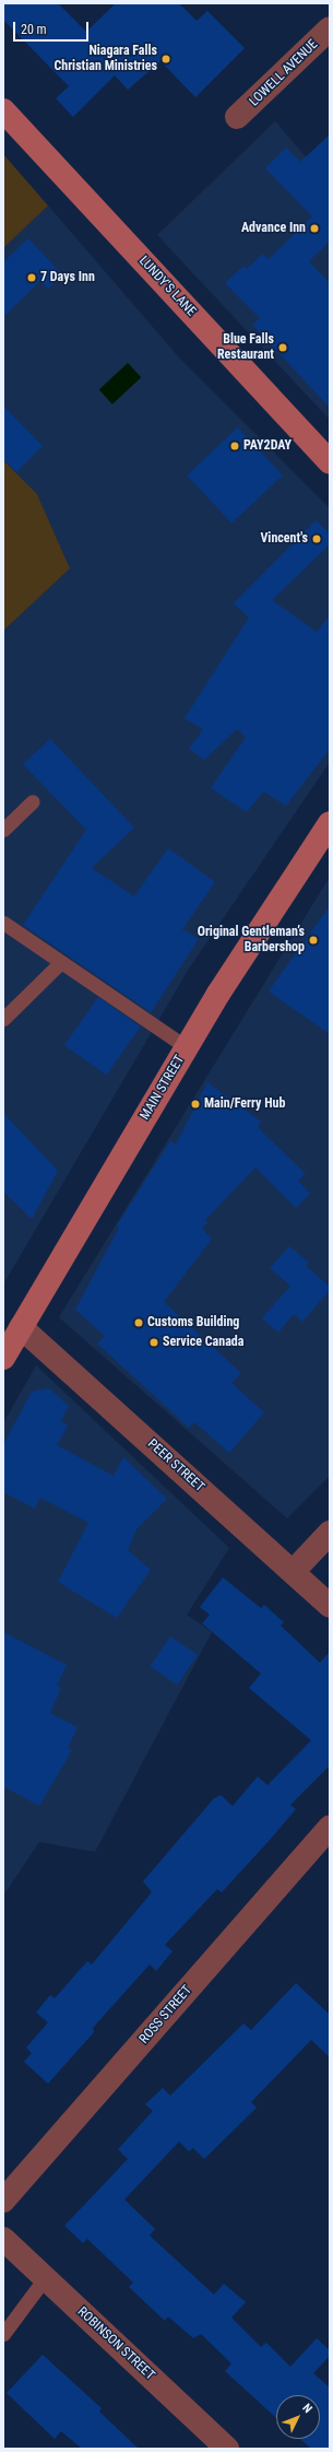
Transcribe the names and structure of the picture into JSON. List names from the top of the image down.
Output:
{
  "streets": {
    "street": [
      "LOWELL AVENUE",
      "LUNDY'S LANE",
      "MAIN STREET",
      "PEER STREET",
      "ROSS STREET",
      "ROBINSON STREET"
    ]
  },
  "crossings": [
    ["MAIN STREET", "PEER STREET"]
  ],
  "places": [
    "Niagara Falls Christian Ministries",
    "Advance Inn",
    "7 Days Inn",
    "Blue Falls Restaurant",
    "PAY2DAY",
    "Vincent's",
    "Original Gentleman’s Barbershop",
    "Main/Ferry Hub",
    "Customs Building",
    "Service Canada"
  ],
  "scale_bar": "20 m",
  "north": "top right"
}
